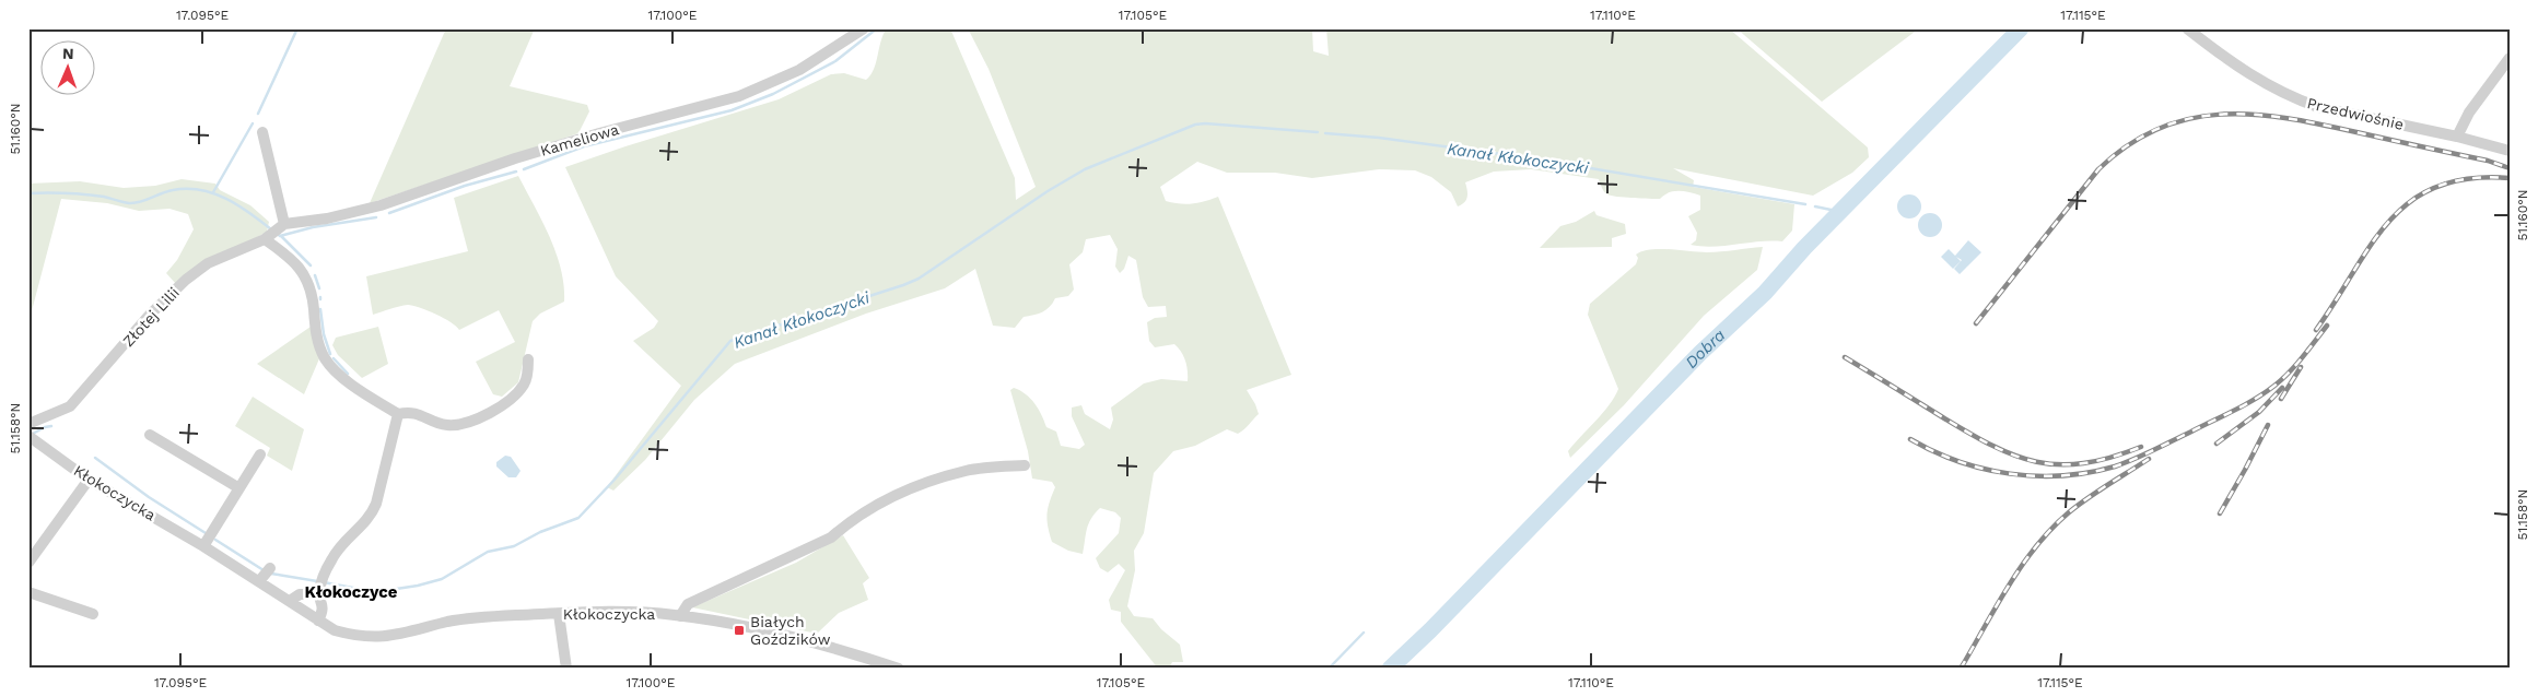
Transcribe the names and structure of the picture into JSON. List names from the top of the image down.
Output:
{
  "streets": {
    "street": [
      "Przedwiośnie",
      "Kameliowa",
      "Złotej Lilii",
      "Kłokoczycka"
    ]
  },
  "crossings": [
    ["Kameliowa", "Złotej Lilii"]
  ],
  "districts": ["Kłokoczyce"],
  "water": ["Kanał Kłokoczycki", "Dobra"],
  "places": {
    "transit": ["Białych Goździków"]
  },
  "north": "top",
  "coordinates": [
    "17.095°E",
    "17.100°E",
    "17.105°E",
    "17.110°E",
    "17.115°E",
    "51.160°N",
    "51.158°N"
  ]
}
